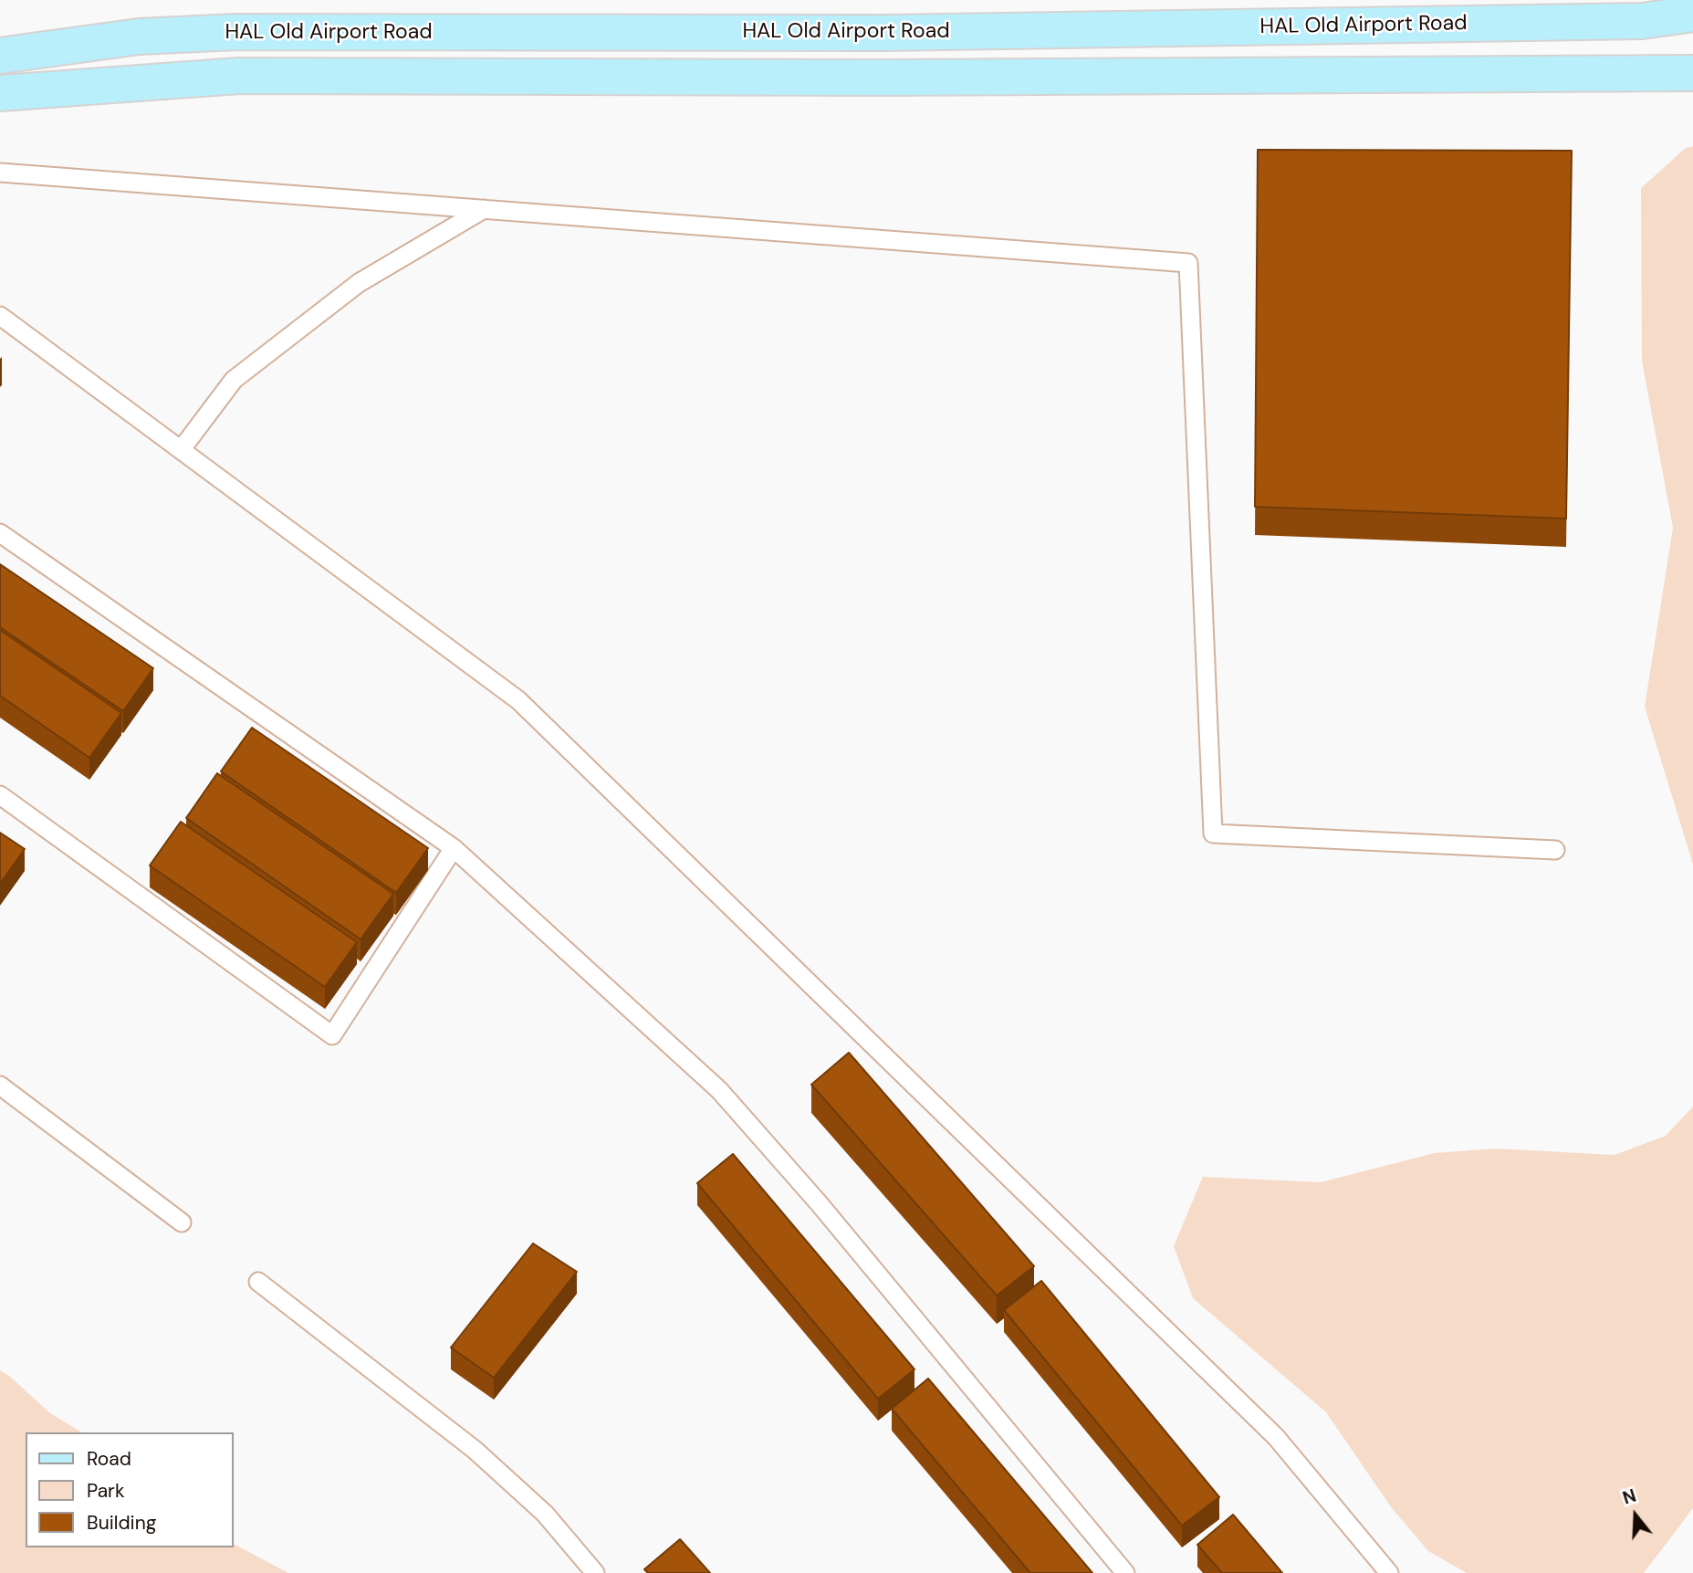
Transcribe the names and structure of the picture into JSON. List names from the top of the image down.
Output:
{
  "streets": {
    "main road": ["HAL Old Airport Road"]
  },
  "legend": ["Road", "Park", "Building"],
  "north": "top"
}
